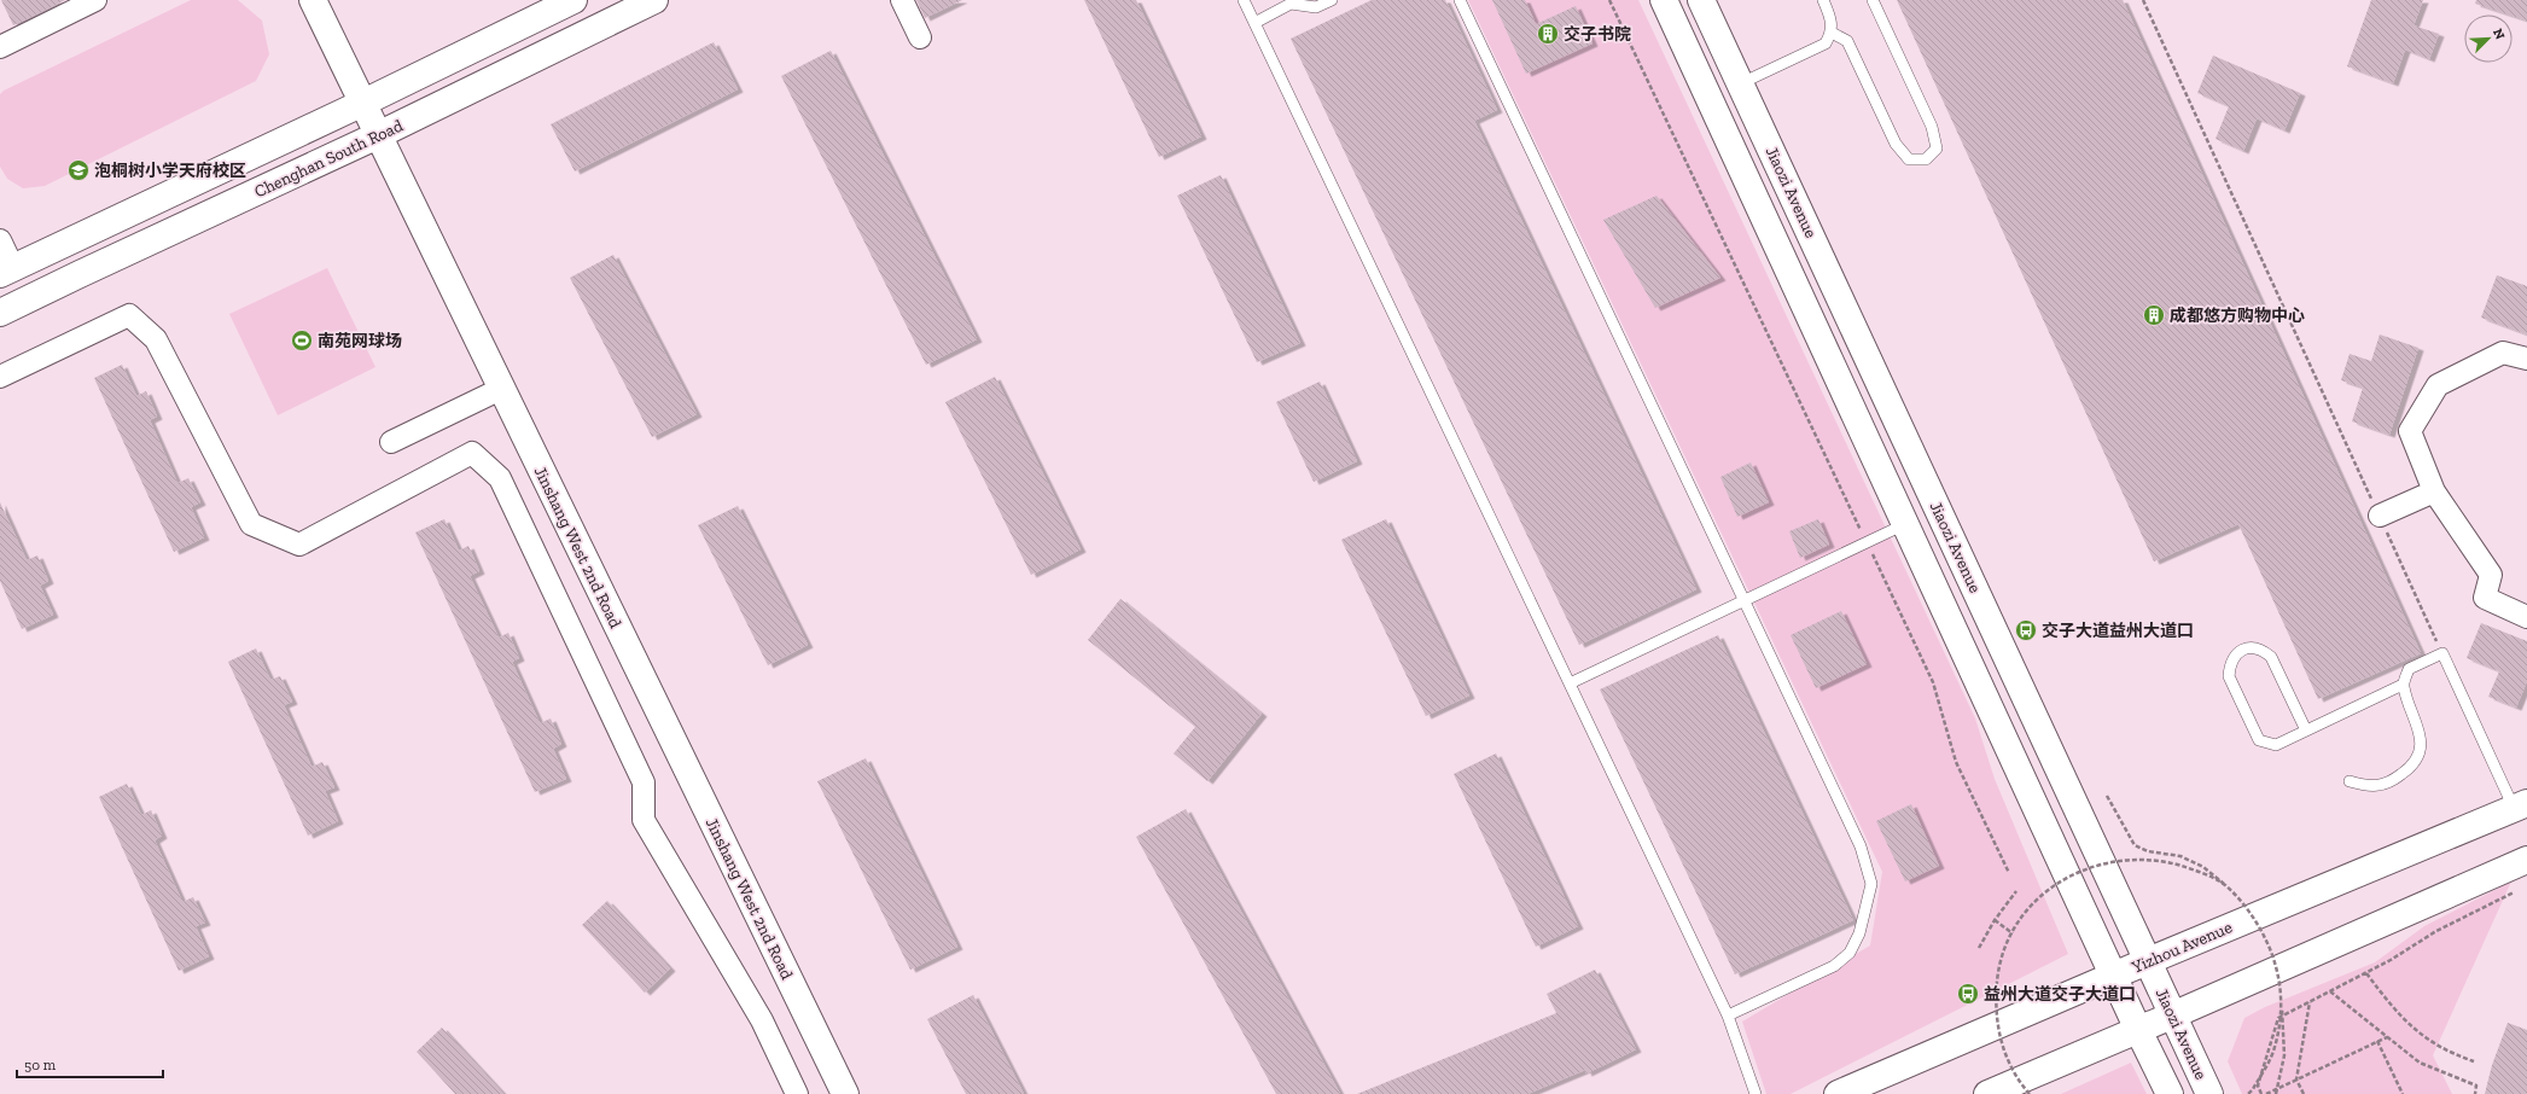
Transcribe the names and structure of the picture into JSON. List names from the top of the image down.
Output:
{
  "streets": {
    "main road": [
      "Chenghan South Road",
      "Jiaozi Avenue",
      "Jinshang West 2nd Road",
      "Yizhou Avenue"
    ]
  },
  "crossings": [
    ["Chenghan South Road", "Jinshang West 2nd Road"],
    ["Jiaozi Avenue", "Yizhou Avenue"]
  ],
  "places": {
    "building": ["交子书院", "成都悠方购物中心"],
    "school or university": ["泡桐树小学天府校区"],
    "sports": ["南苑网球场"],
    "bus stop": ["交子大道益州大道口", "益州大道交子大道口"]
  },
  "scale_bar": "50 m",
  "north": "top right"
}
